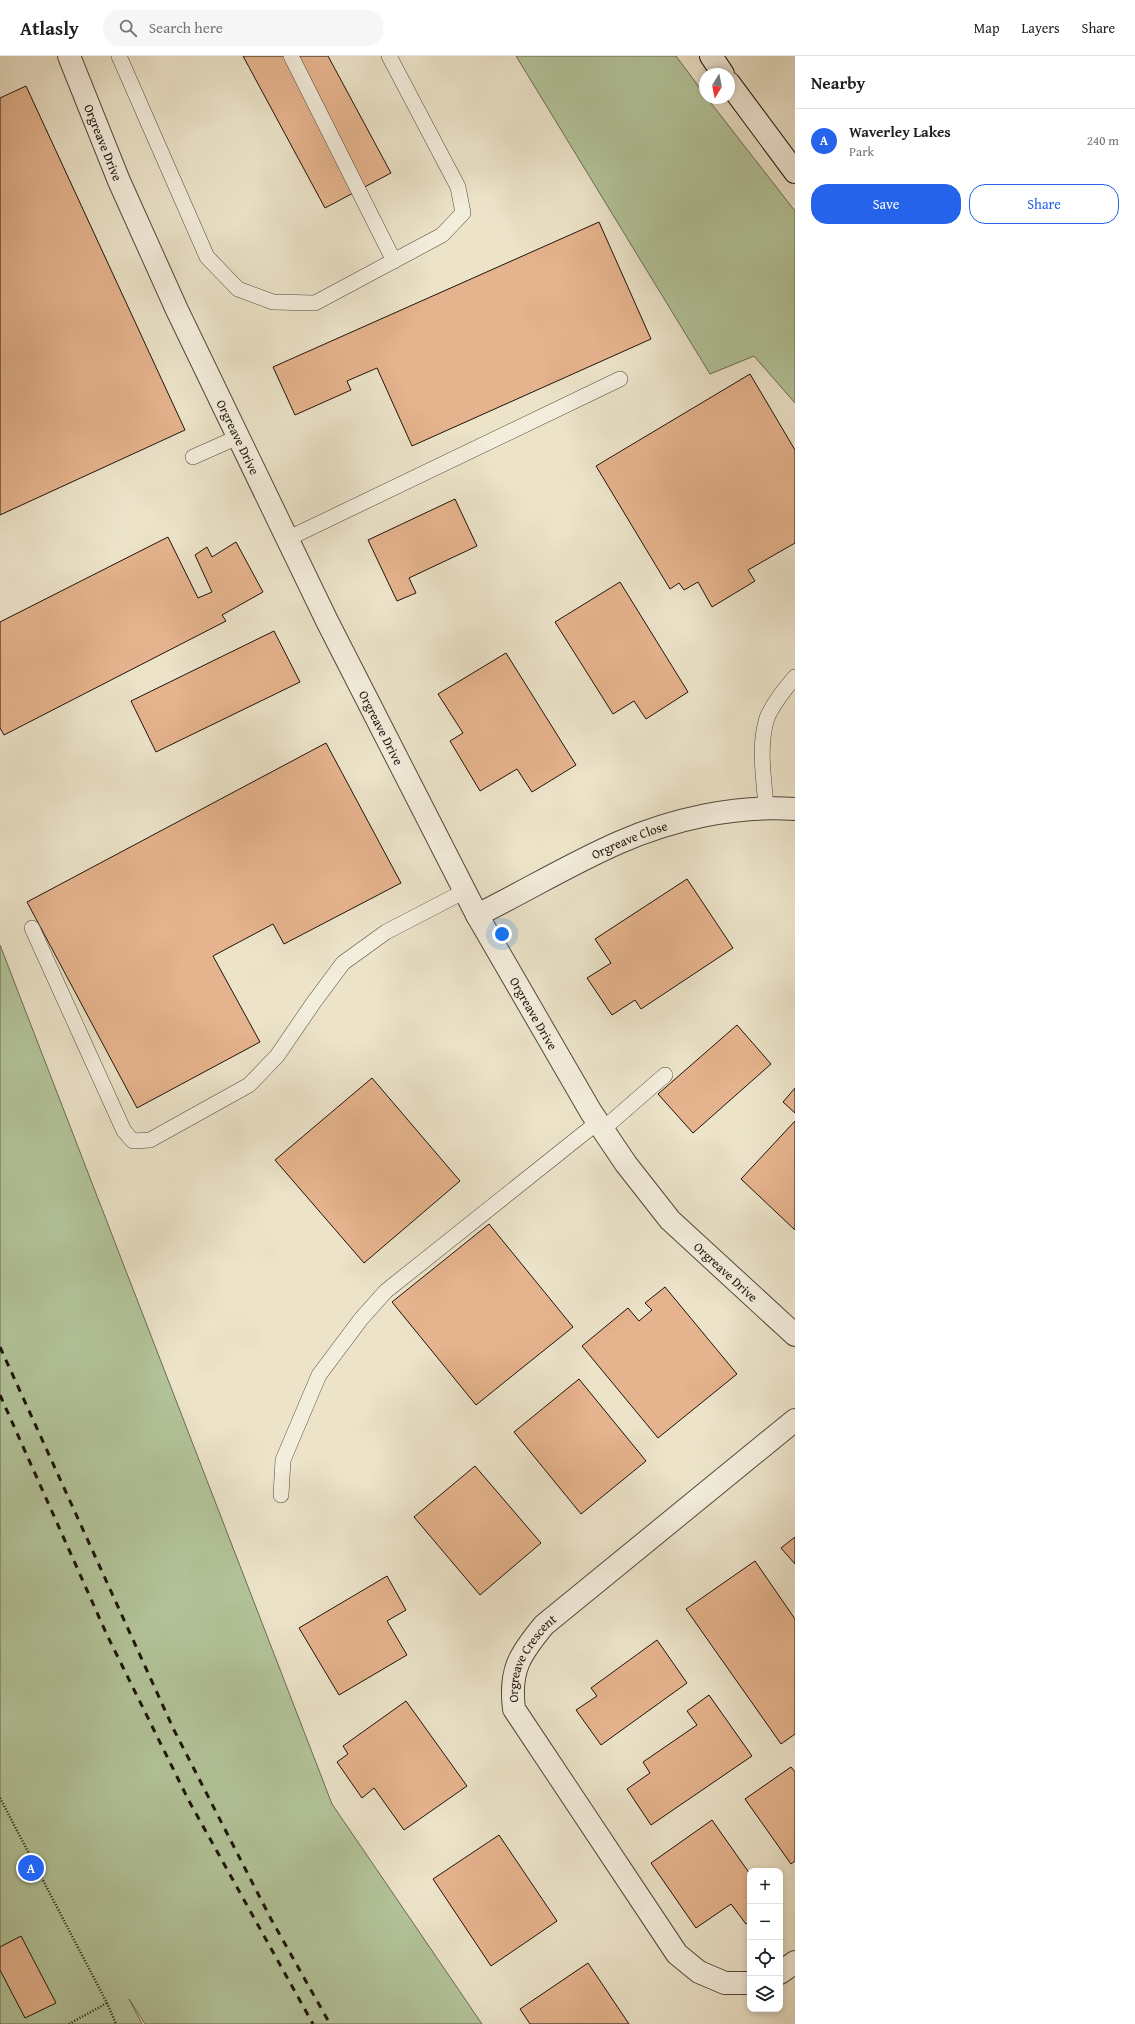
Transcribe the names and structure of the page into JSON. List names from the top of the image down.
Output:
{
  "streets": {
    "street": ["Orgreave Drive", "Orgreave Close", "Orgreave Crescent"]
  },
  "crossings": [
    ["Orgreave Drive", "Orgreave Close"]
  ],
  "north": "bottom",
  "page": {
    "header": "Atlasly",
    "search": "Search here",
    "nav": ["Map", "Layers", "Share"],
    "heading": "Nearby",
    "list": [
      {
        "mark": "A",
        "name": "Waverley Lakes",
        "note": "Park",
        "value": "240 m"
      }
    ],
    "buttons": ["Save", "Share"],
    "pins": "A",
    "map_buttons": ["+", "−"]
  }
}
